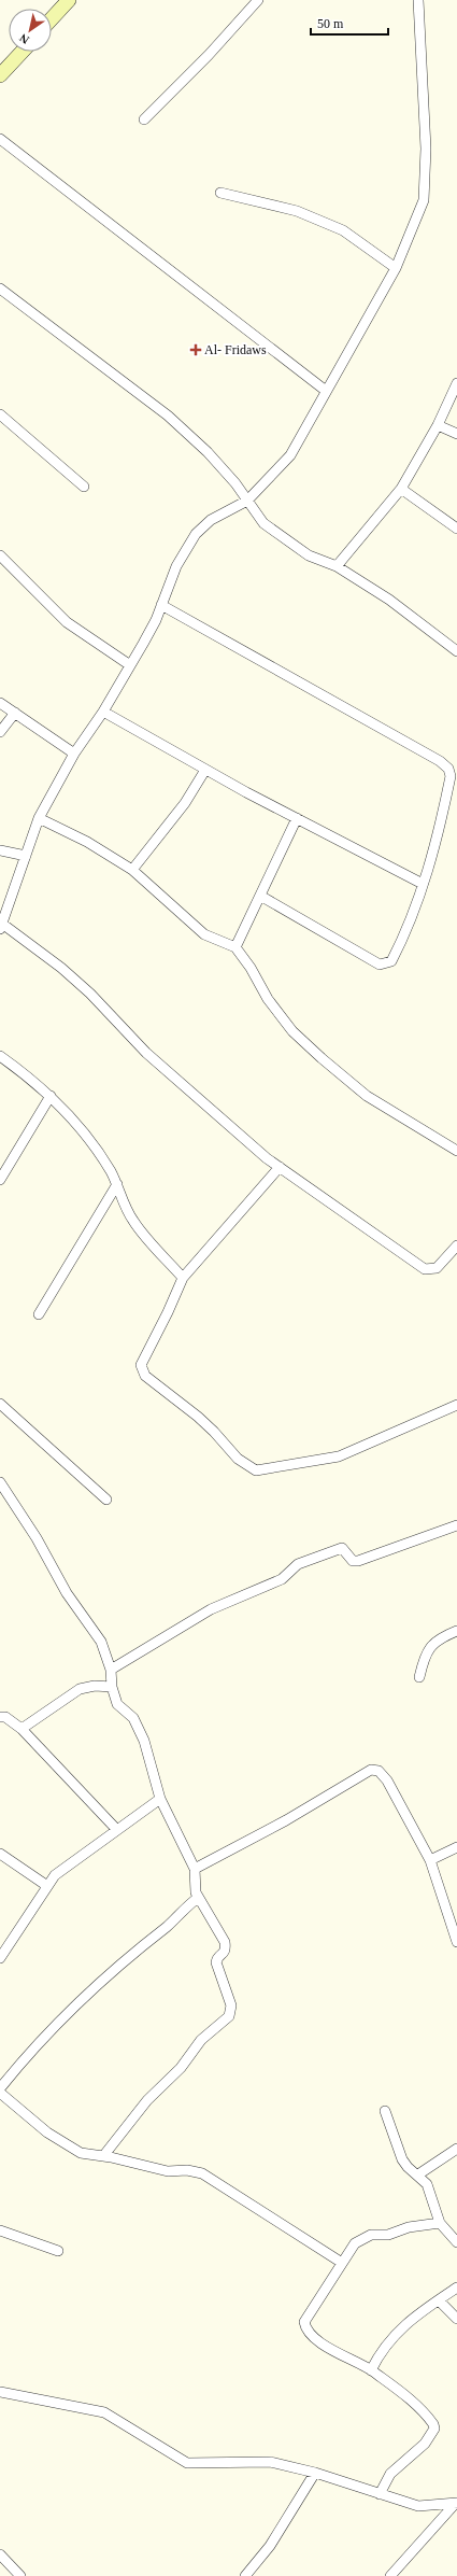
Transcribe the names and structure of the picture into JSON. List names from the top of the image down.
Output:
{
  "places": {
    "health": ["Al- Fridaws"]
  },
  "scale_bar": "50 m",
  "north": "bottom left"
}
